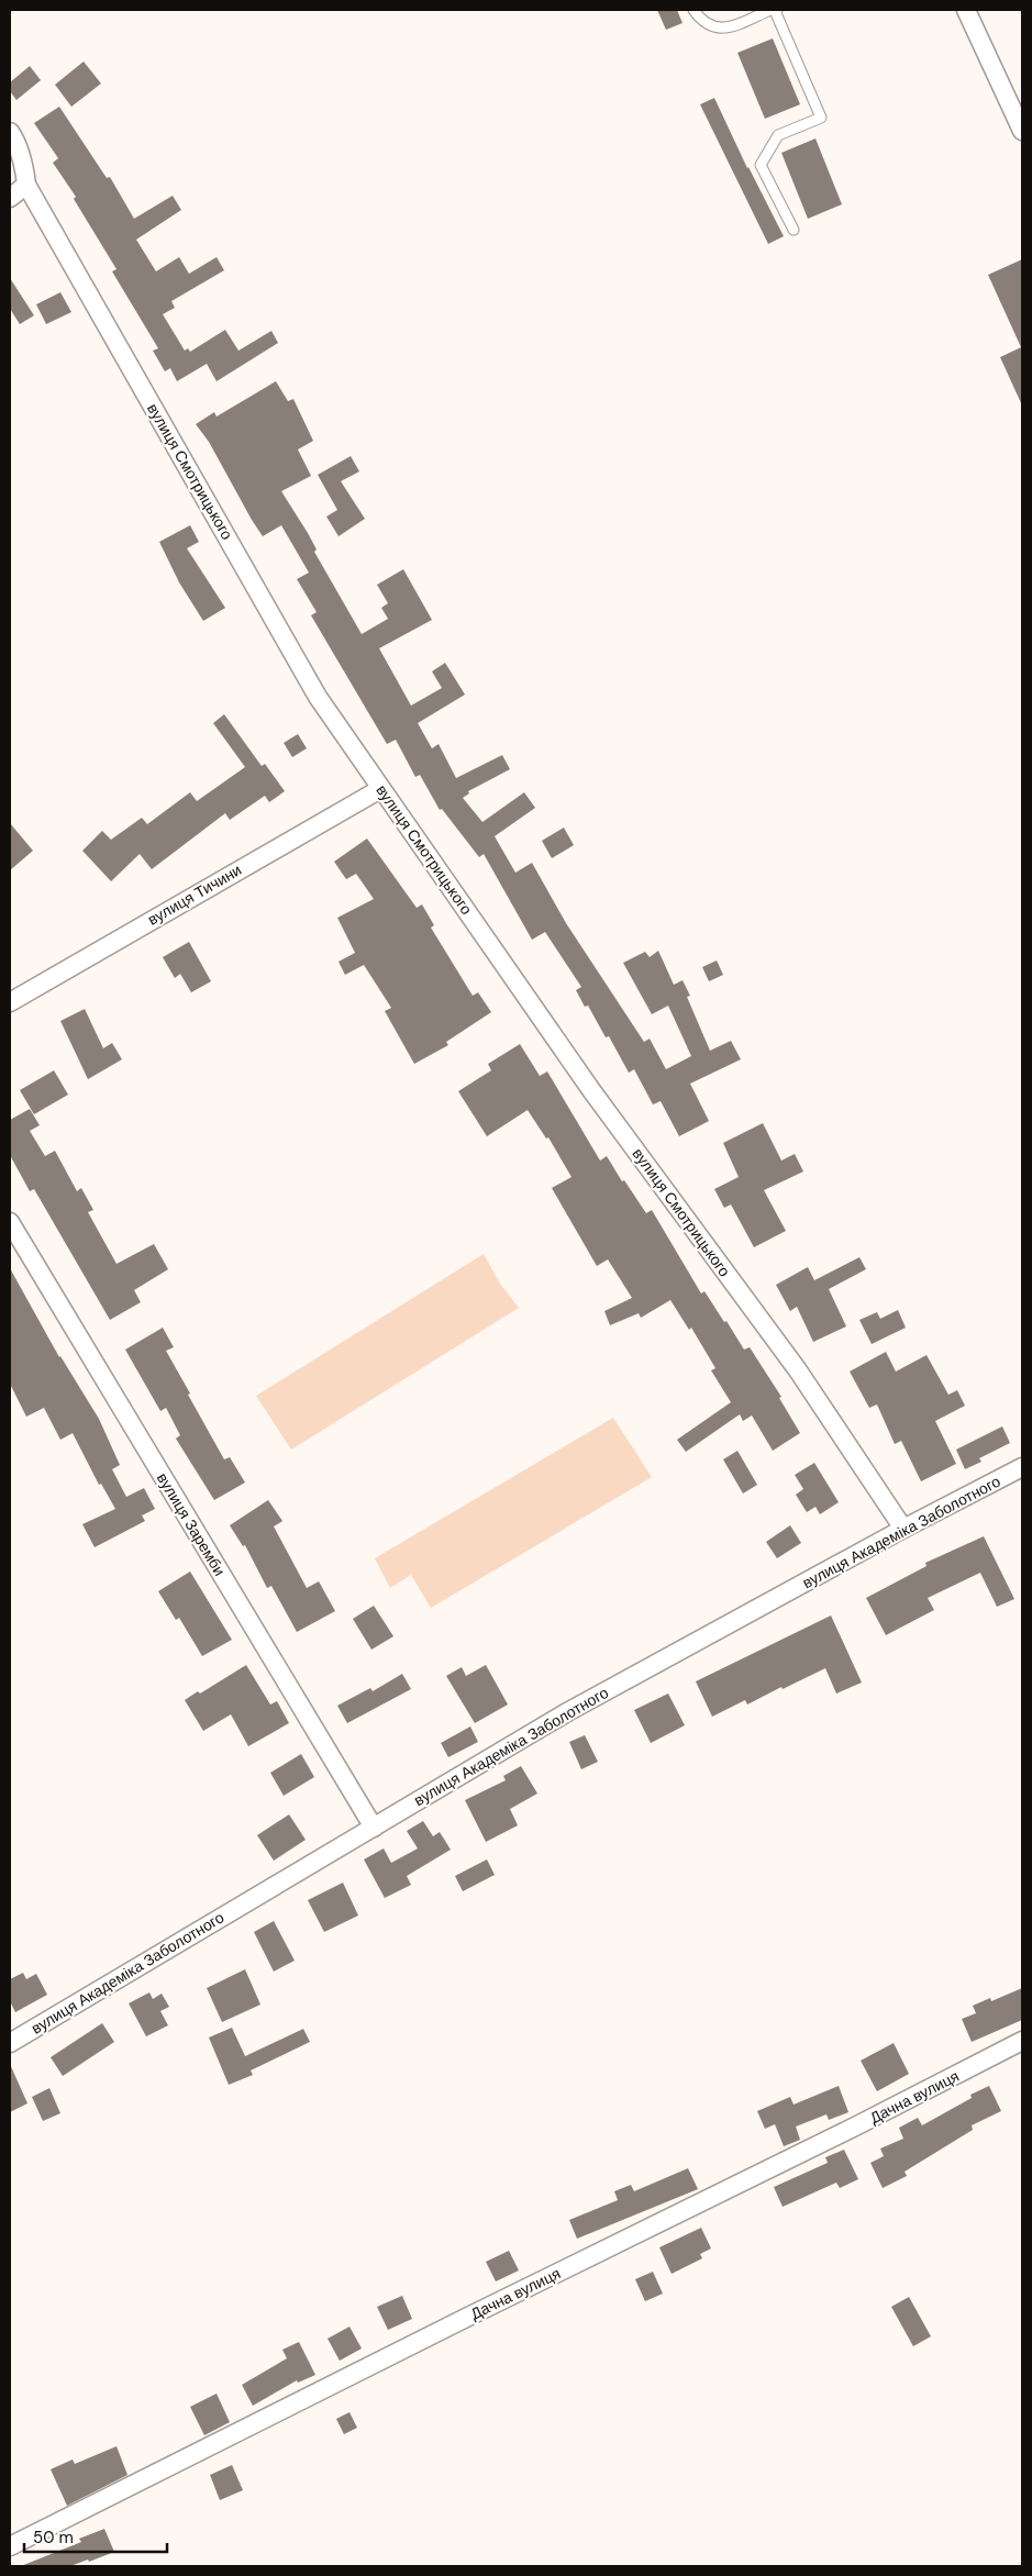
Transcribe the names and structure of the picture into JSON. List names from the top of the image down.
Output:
{
  "streets": {
    "street": [
      "вулиця Смотрицького",
      "вулиця Тичини",
      "вулиця Заремби",
      "вулиця Академіка Заболотного",
      "Дачна вулиця"
    ]
  },
  "crossings": [
    ["вулиця Смотрицького", "вулиця Тичини"],
    ["вулиця Смотрицького", "вулиця Академіка Заболотного"],
    ["вулиця Заремби", "вулиця Академіка Заболотного"]
  ],
  "scale_bar": "50 m"
}
